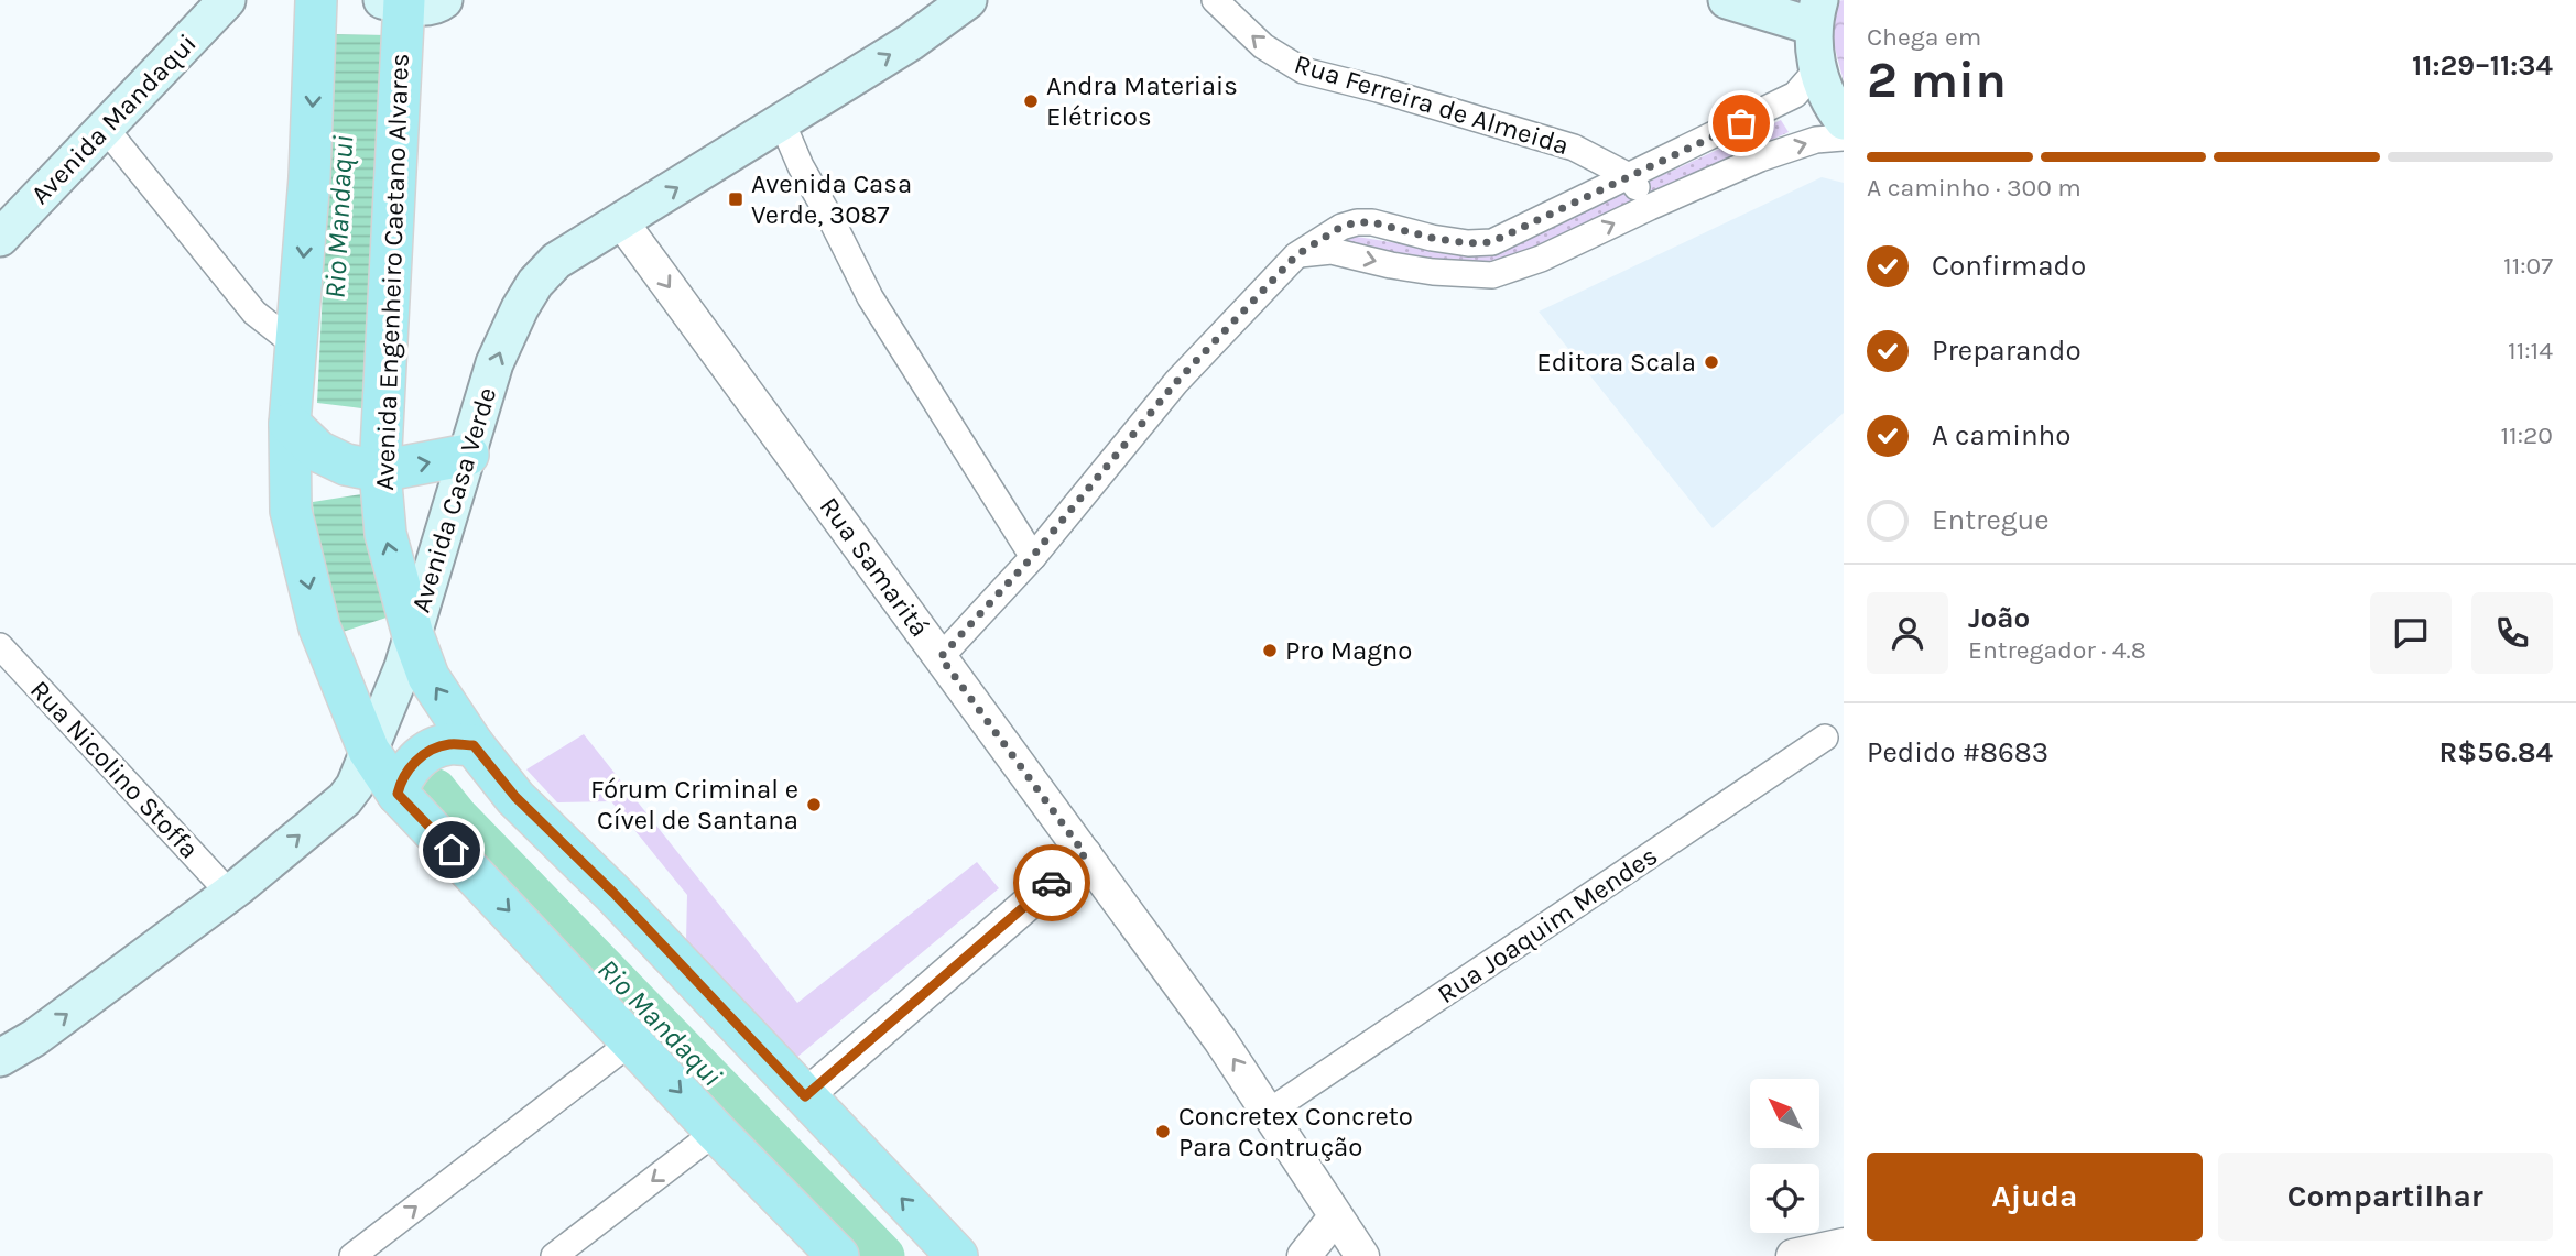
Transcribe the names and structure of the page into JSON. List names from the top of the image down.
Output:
{
  "streets": {
    "main road": ["Avenida Mandaqui", "Avenida Engenheiro Caetano Alvares", "Avenida Casa Verde"],
    "street": [
      "Rua Ferreira de Almeida",
      "Rua Samaritá",
      "Rua Nicolino Stoffa",
      "Rua Joaquim Mendes"
    ]
  },
  "crossings": [
    ["Avenida Engenheiro Caetano Alvares", "Avenida Casa Verde"],
    ["Avenida Casa Verde", "Rua Samaritá"],
    ["Avenida Casa Verde", "Rua Nicolino Stoffa"],
    ["Rua Samaritá", "Rua Joaquim Mendes"]
  ],
  "one_way": ["Rua Ferreira de Almeida", "Avenida Casa Verde"],
  "water": ["Rio Mandaqui"],
  "places": {
    "other": [
      "Andra Materiais Elétricos",
      "Editora Scala",
      "Pro Magno",
      "Fórum Criminal e Cível de Santana",
      "Concretex Concreto Para Contrução"
    ],
    "transit": ["Avenida Casa Verde, 3087"]
  },
  "north": "top left",
  "page": {
    "heading": ["2 min", "Chega em", "11:29–11:34"],
    "panel": [
      "João",
      "Entregador · 4.8",
      "Pedido #8683",
      "R$56.84"
    ],
    "bar": "A caminho · 300 m",
    "list": [
      ["Confirmado", "11:07"],
      ["Preparando", "11:14"],
      ["A caminho", "11:20"],
      "Entregue"
    ],
    "buttons": ["Ajuda", "Compartilhar"]
  }
}
